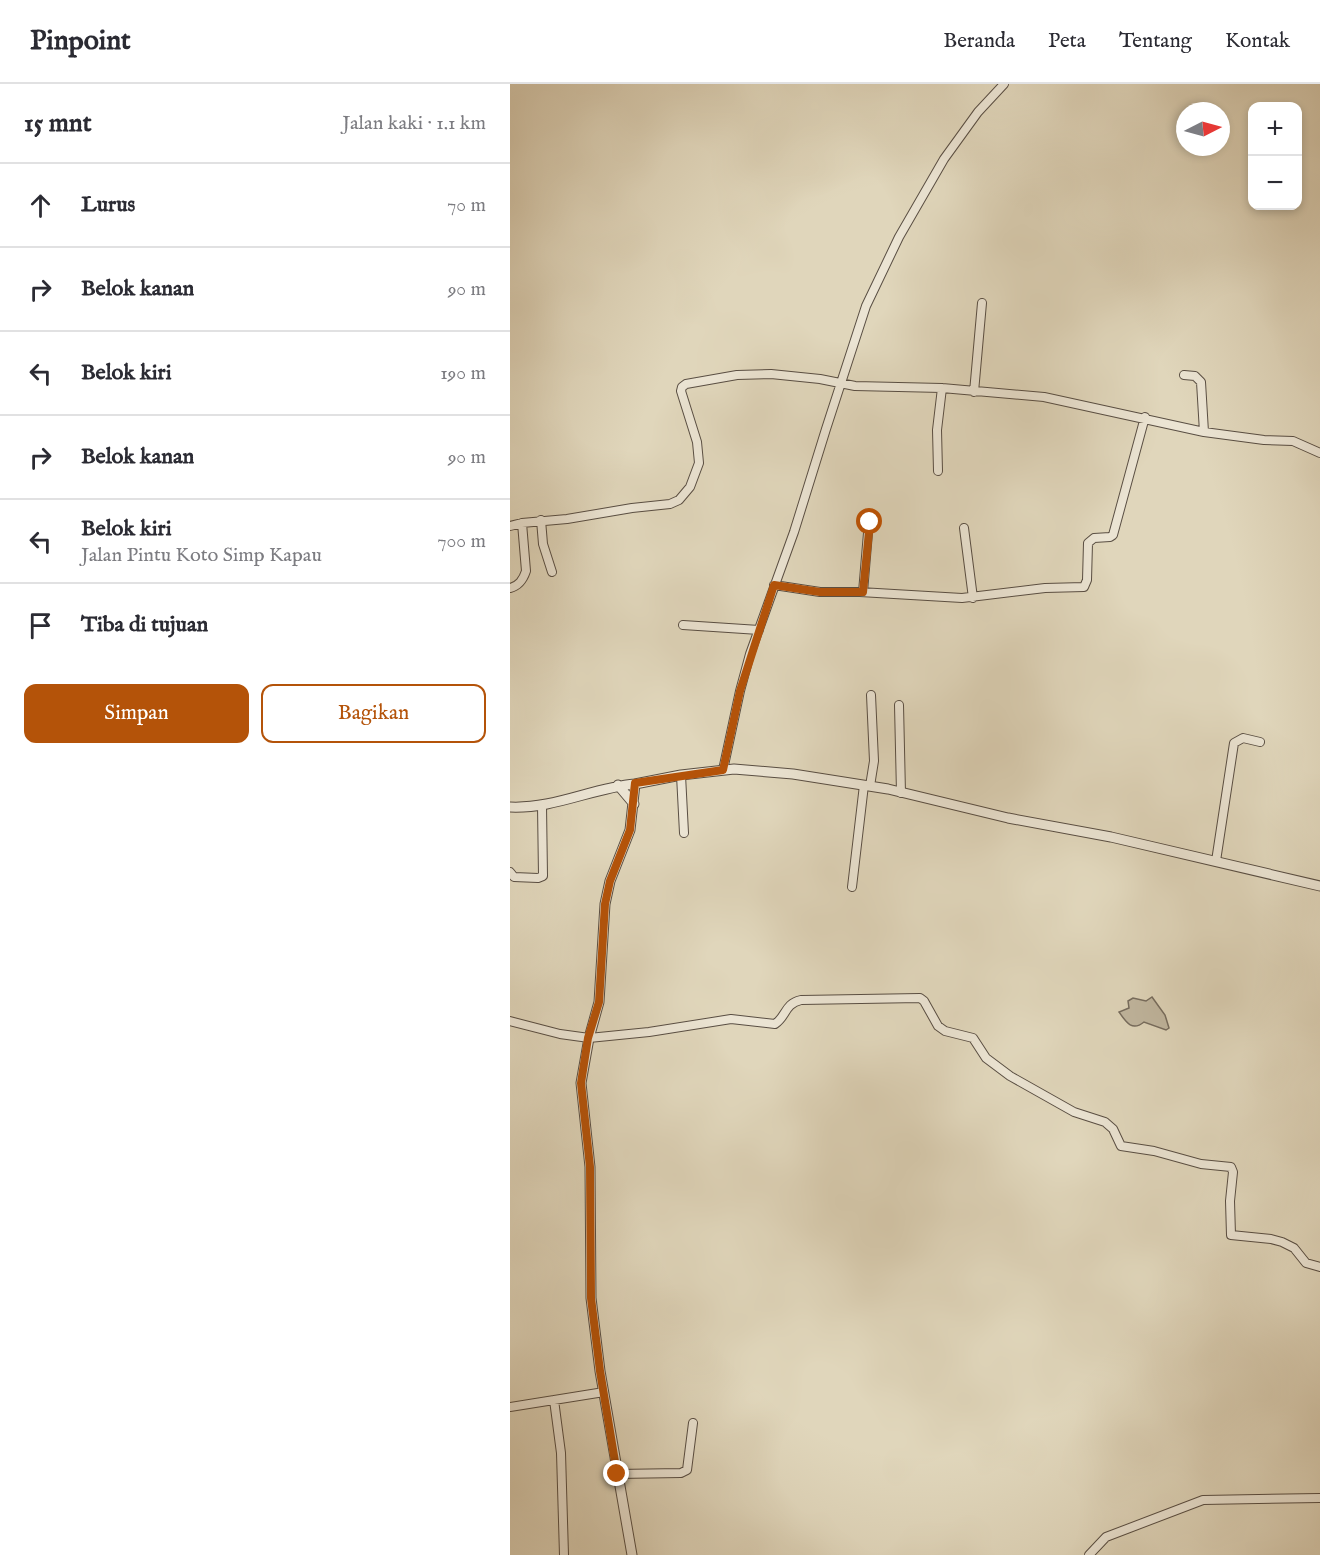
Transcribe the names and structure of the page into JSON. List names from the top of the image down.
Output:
{
  "north": "right",
  "page": {
    "header": "Pinpoint",
    "nav": [
      "Beranda",
      "Peta",
      "Tentang",
      "Kontak"
    ],
    "heading": ["15 mnt", "Jalan kaki · 1.1 km"],
    "map_buttons": ["+", "−"],
    "list": [
      ["Lurus", "70 m"],
      ["Belok kanan", "90 m"],
      ["Belok kiri", "190 m"],
      ["Belok kanan", "90 m"],
      ["Belok kiri", "Jalan Pintu Koto Simp Kapau", "700 m"],
      "Tiba di tujuan"
    ],
    "buttons": ["Simpan", "Bagikan"]
  }
}
